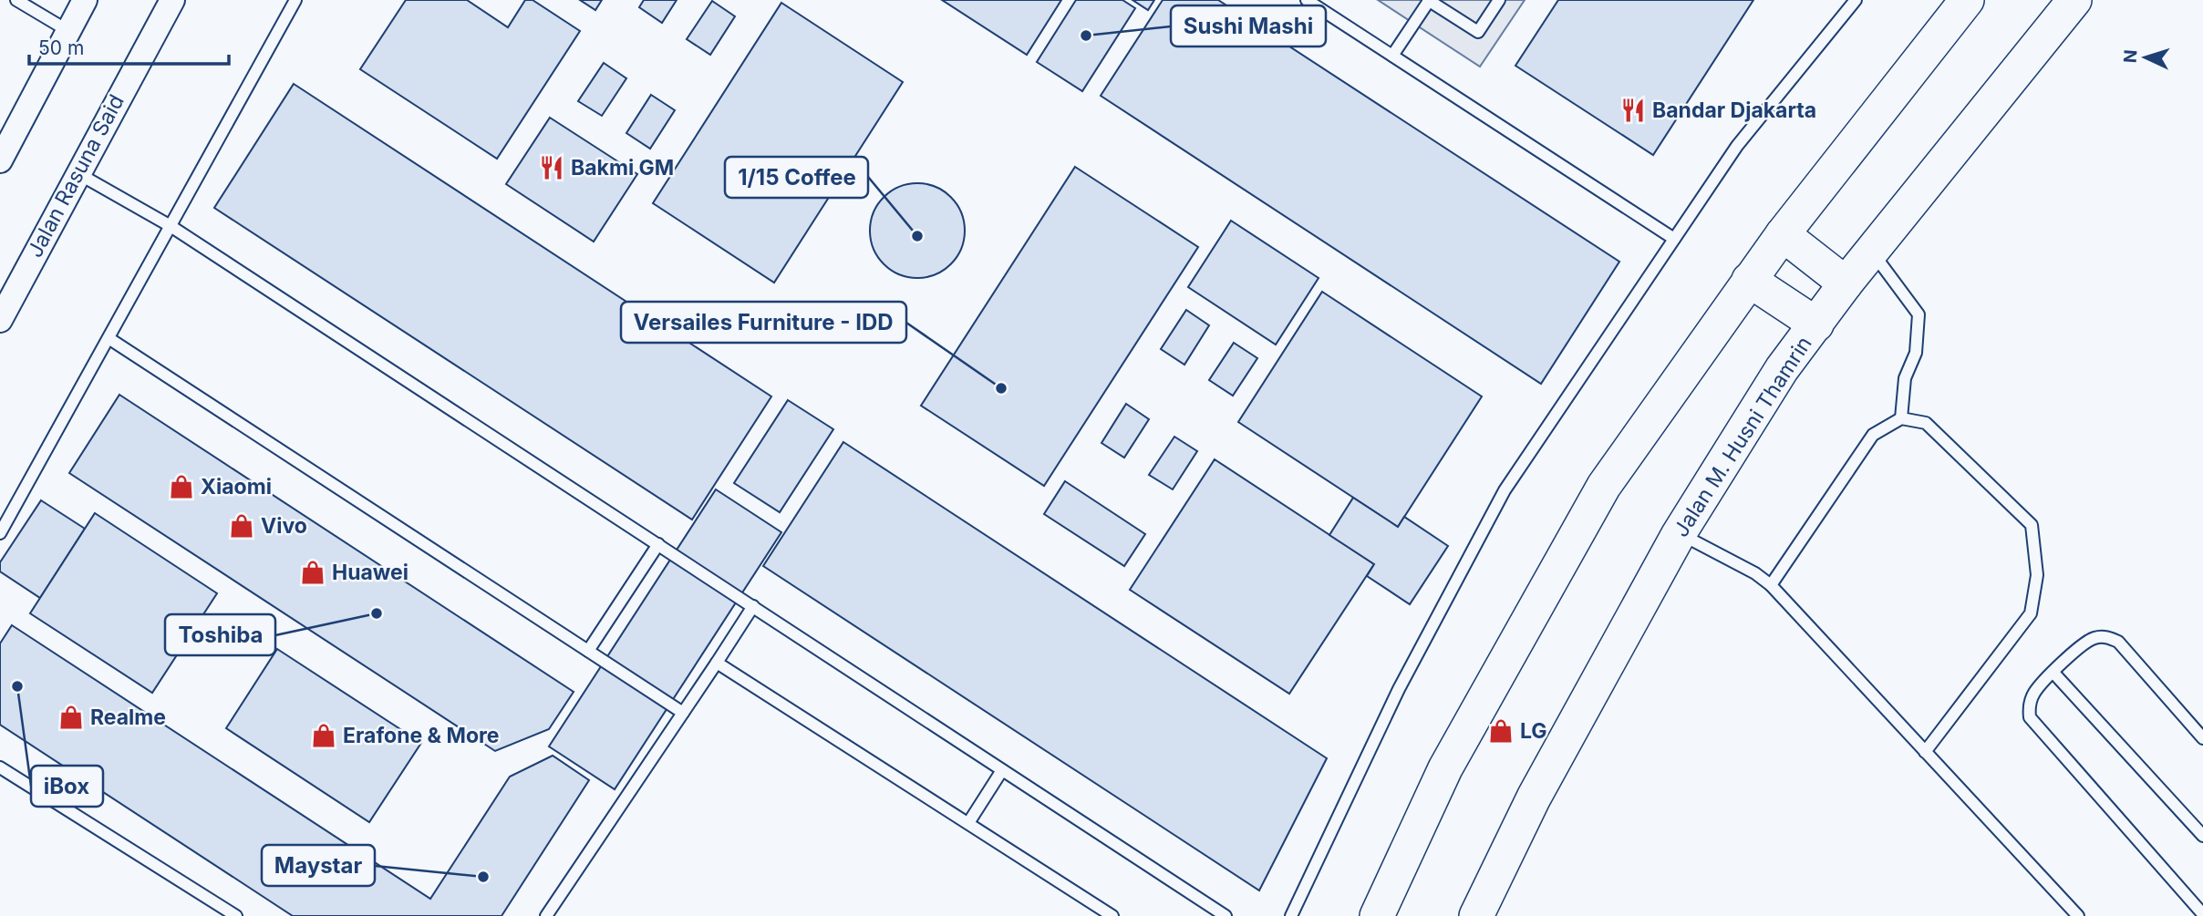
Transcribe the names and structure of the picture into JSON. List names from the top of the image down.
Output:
{
  "streets": {
    "main road": ["Jalan M. Husni Thamrin"],
    "street": ["Jalan Rasuna Said"]
  },
  "places": {
    "other": [
      "Sushi Mashi",
      "1/15 Coffee",
      "Versailes Furniture - IDD",
      "Toshiba",
      "iBox",
      "Maystar"
    ],
    "restaurant": ["Bandar Djakarta", "Bakmi GM"],
    "shop": [
      "Xiaomi",
      "Vivo",
      "Huawei",
      "Realme",
      "LG",
      "Erafone & More"
    ]
  },
  "scale_bar": "50 m",
  "north": "left"
}
